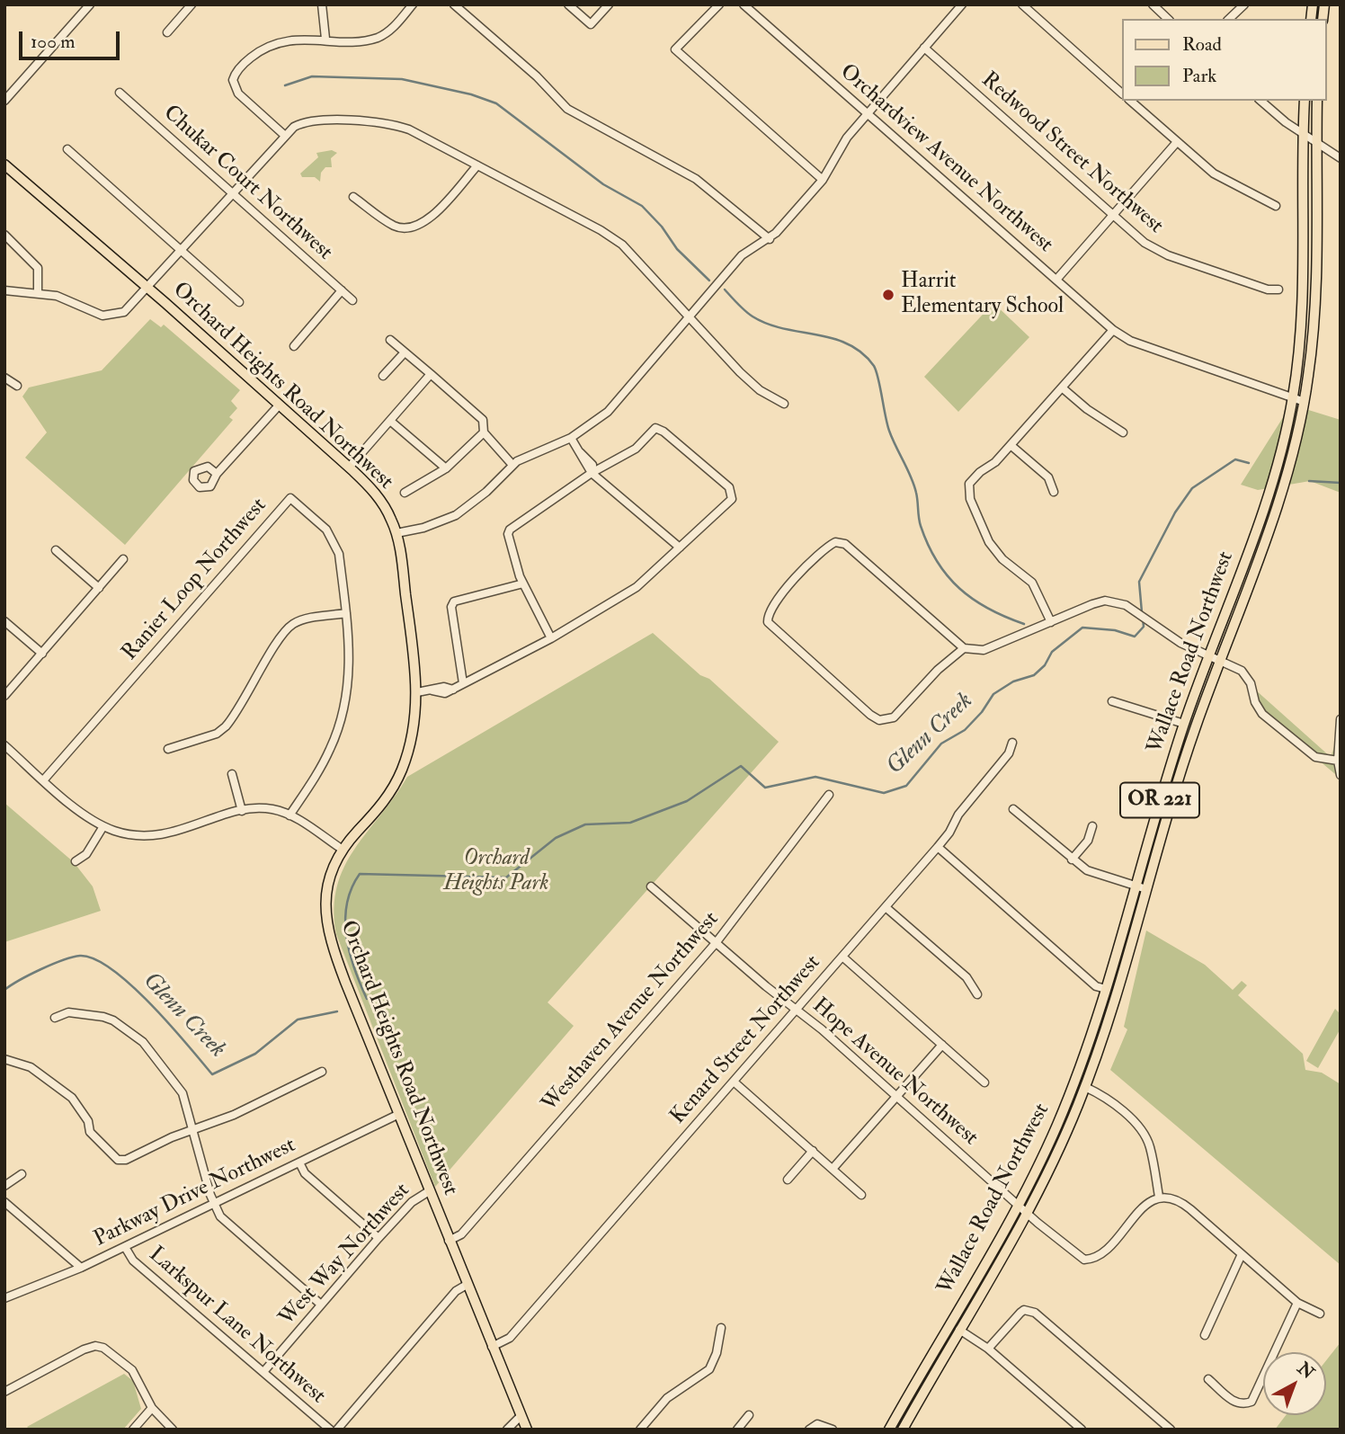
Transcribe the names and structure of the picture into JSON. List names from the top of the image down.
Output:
{
  "streets": {
    "main road": ["Orchard Heights Road Northwest", "Wallace Road Northwest", "OR 221"],
    "street": [
      "Redwood Street Northwest",
      "Orchardview Avenue Northwest",
      "Chukar Court Northwest",
      "Ranier Loop Northwest",
      "Westhaven Avenue Northwest",
      "Kenard Street Northwest",
      "Hope Avenue Northwest",
      "Parkway Drive Northwest",
      "West Way Northwest",
      "Larkspur Lane Northwest"
    ]
  },
  "crossings": [
    ["Orchardview Avenue Northwest", "Wallace Road Northwest"],
    ["Orchard Heights Road Northwest", "Westhaven Avenue Northwest"],
    ["Orchard Heights Road Northwest", "Kenard Street Northwest"],
    ["Orchard Heights Road Northwest", "Parkway Drive Northwest"],
    ["Orchard Heights Road Northwest", "West Way Northwest"],
    ["Wallace Road Northwest", "Hope Avenue Northwest"],
    ["Westhaven Avenue Northwest", "Hope Avenue Northwest"],
    ["Kenard Street Northwest", "Hope Avenue Northwest"],
    ["Parkway Drive Northwest", "Larkspur Lane Northwest"],
    ["West Way Northwest", "Larkspur Lane Northwest"]
  ],
  "water": ["Glenn Creek"],
  "parks": ["Orchard Heights Park"],
  "places": ["Harrit Elementary School"],
  "legend": ["Road", "Park"],
  "scale_bar": "100 m",
  "north": "top right"
}
